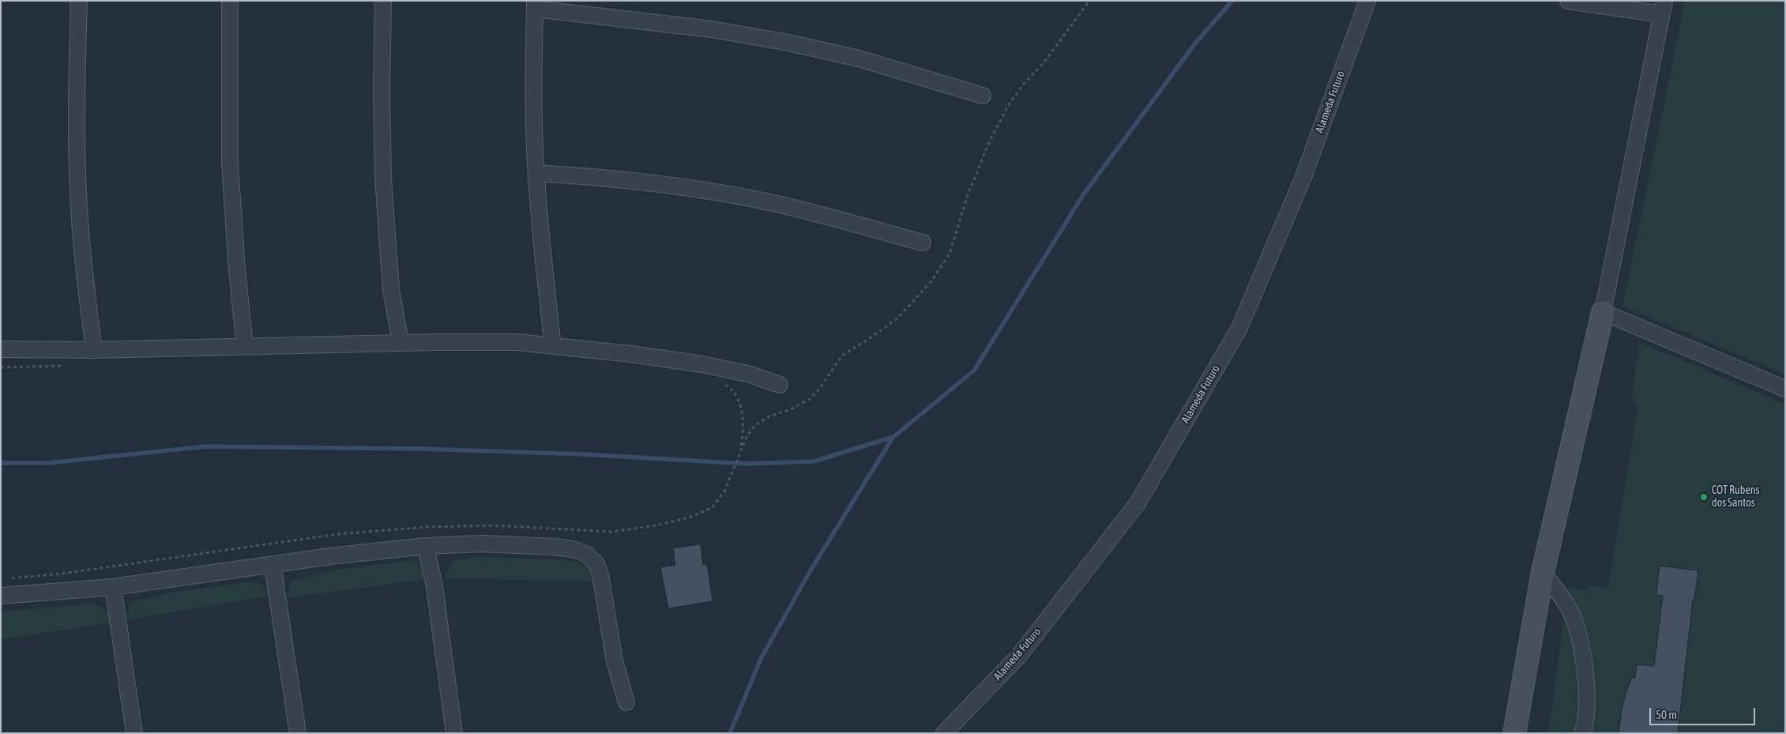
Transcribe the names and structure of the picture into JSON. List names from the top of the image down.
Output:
{
  "streets": {
    "street": ["Alameda Futuro"]
  },
  "places": ["COT Rubens dos Santos"],
  "scale_bar": "50 m"
}
